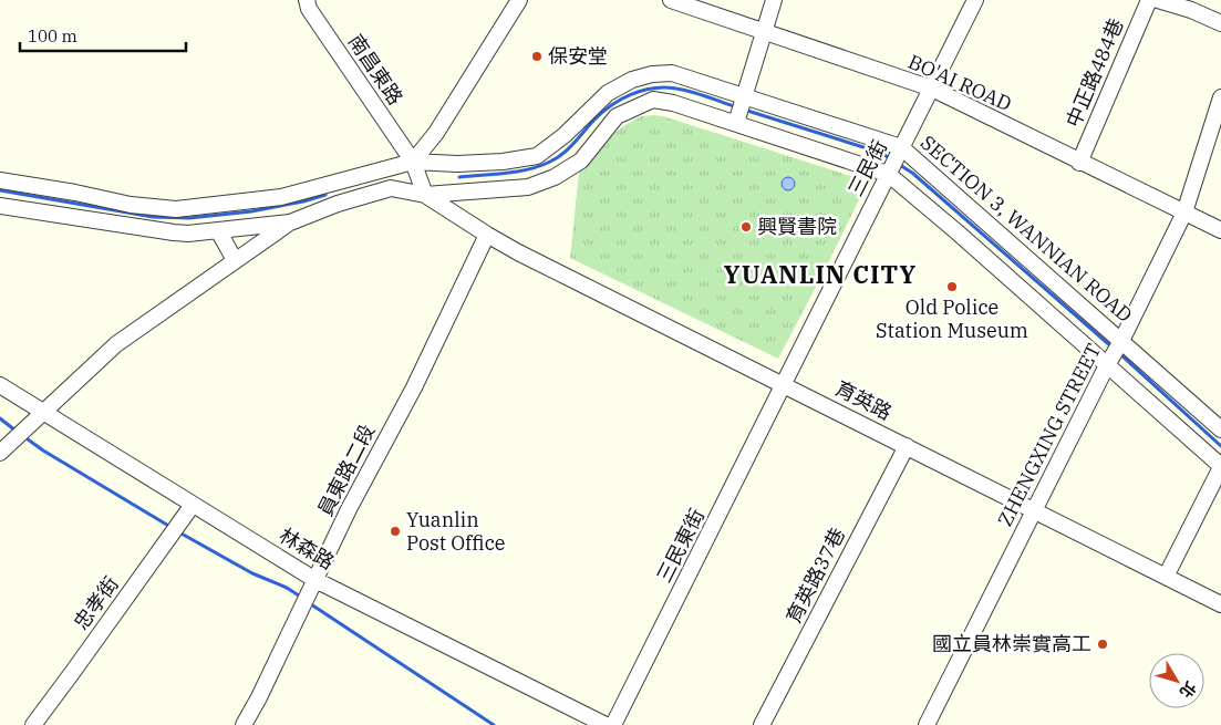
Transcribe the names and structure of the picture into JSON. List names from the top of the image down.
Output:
{
  "streets": {
    "street": [
      "南昌東路",
      "中正路484巷",
      "BO'AI ROAD",
      "三民街",
      "SECTION 3, WANNIAN ROAD",
      "育英路",
      "ZHENGXING STREET",
      "員東路二段",
      "三民東街",
      "林森路",
      "育英路37巷",
      "忠孝街"
    ]
  },
  "crossings": [
    ["南昌東路", "SECTION 3, WANNIAN ROAD"],
    ["南昌東路", "育英路"],
    ["中正路484巷", "BO'AI ROAD"],
    ["BO'AI ROAD", "三民街"],
    ["BO'AI ROAD", "ZHENGXING STREET"],
    ["三民街", "SECTION 3, WANNIAN ROAD"],
    ["三民街", "育英路"],
    ["三民街", "三民東街"],
    ["SECTION 3, WANNIAN ROAD", "ZHENGXING STREET"],
    ["育英路", "ZHENGXING STREET"],
    ["育英路", "員東路二段"],
    ["育英路", "三民東街"],
    ["育英路", "育英路37巷"],
    ["員東路二段", "林森路"],
    ["林森路", "忠孝街"]
  ],
  "districts": ["YUANLIN CITY"],
  "places": [
    "保安堂",
    "興賢書院",
    "Old Police Station Museum",
    "Yuanlin Post Office",
    "國立員林崇實高工"
  ],
  "scale_bar": "100 m",
  "north": "bottom right"
}
